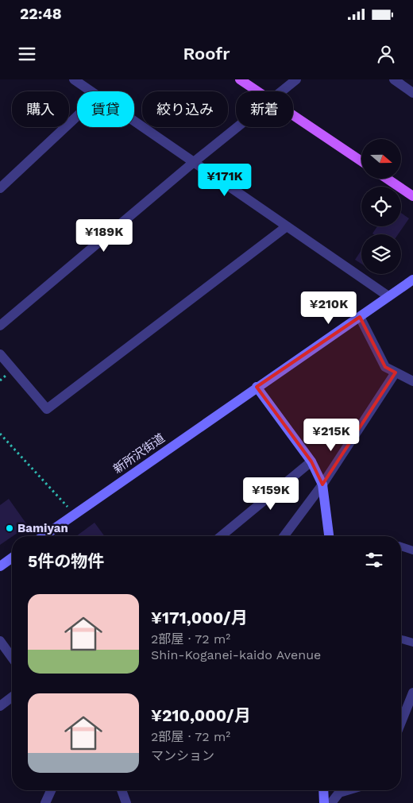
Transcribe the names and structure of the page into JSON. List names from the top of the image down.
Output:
{
  "streets": {
    "main road": ["新所沢街道"]
  },
  "places": ["Bamiyan"],
  "north": "right",
  "page": {
    "status": "22:48",
    "header": "Roofr",
    "chip": [
      "購入",
      "賃貸",
      "絞り込み",
      "新着"
    ],
    "price": [
      "¥171K",
      "¥189K",
      "¥210K",
      "¥215K",
      "¥159K"
    ],
    "heading": "5件の物件",
    "list": [
      {
        "name": "¥171,000/月",
        "note": "2部屋 · 72 m² · Shin-Koganei-kaido Avenue"
      },
      {
        "name": "¥210,000/月",
        "note": "2部屋 · 72 m² · マンション"
      }
    ]
  }
}
